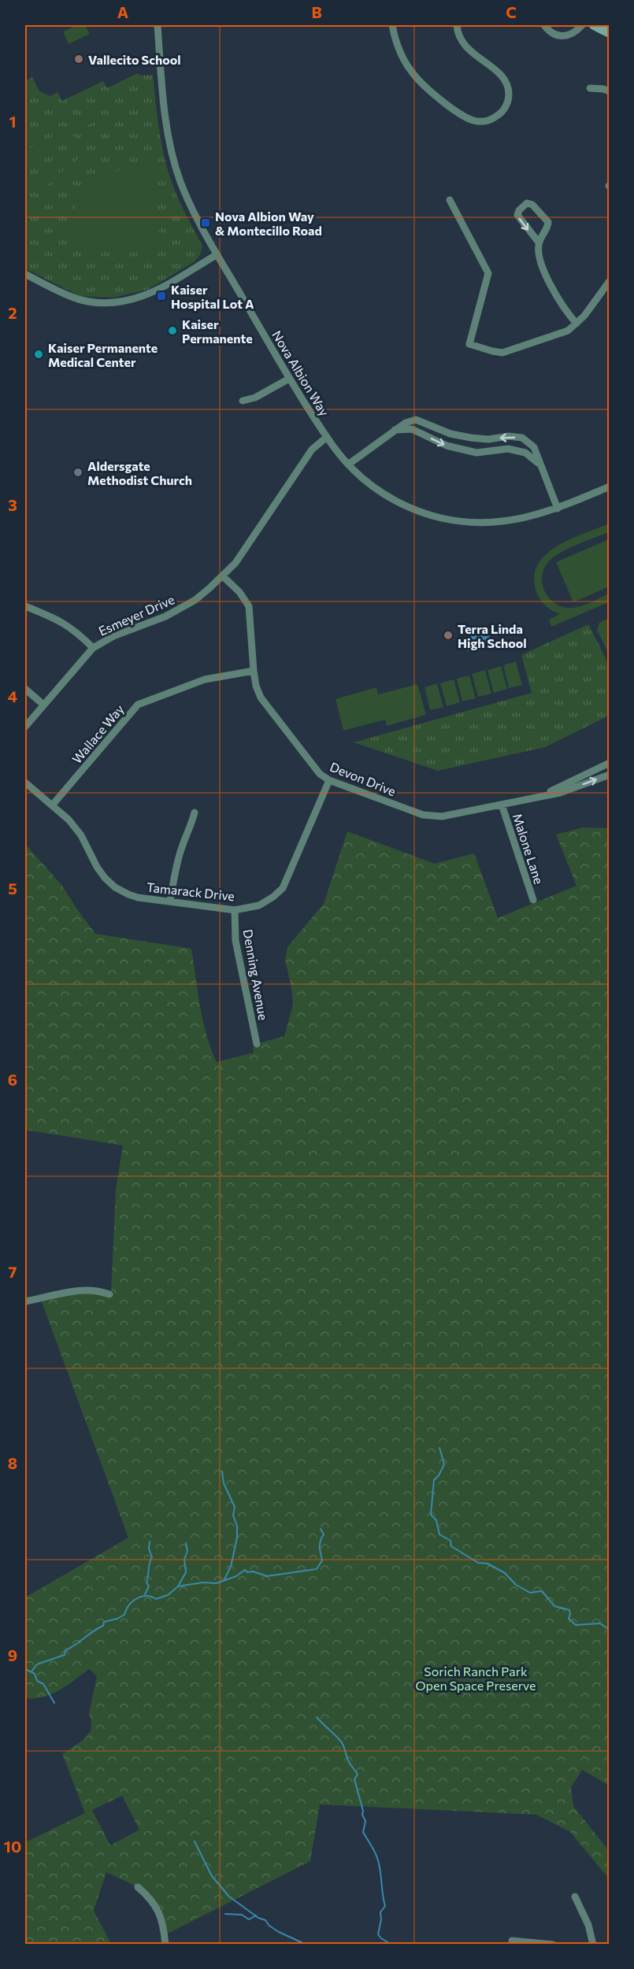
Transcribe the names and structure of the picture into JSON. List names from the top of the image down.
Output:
{
  "streets": {
    "street": [
      "Nova Albion Way",
      "Esmeyer Drive",
      "Wallace Way",
      "Devon Drive",
      "Malone Lane",
      "Tamarack Drive",
      "Denning Avenue"
    ]
  },
  "crossings": [
    ["Nova Albion Way", "Esmeyer Drive"],
    ["Esmeyer Drive", "Devon Drive"],
    ["Wallace Way", "Devon Drive"],
    ["Wallace Way", "Tamarack Drive"],
    ["Devon Drive", "Malone Lane"],
    ["Devon Drive", "Tamarack Drive"],
    ["Tamarack Drive", "Denning Avenue"]
  ],
  "parks": ["Sorich Ranch Park Open Space Preserve"],
  "places": {
    "other": [
      "Vallecito School",
      "Kaiser Permanente",
      "Kaiser Permanente Medical Center",
      "Aldersgate Methodist Church",
      "Terra Linda High School"
    ],
    "transit": ["Nova Albion Way & Montecillo Road", "Kaiser Hospital Lot A"]
  },
  "grid": {
    "columns": ["A", "B", "C"],
    "rows": [
      "1",
      "2",
      "3",
      "4",
      "5",
      "6",
      "7",
      "8",
      "9",
      "10"
    ]
  }
}
